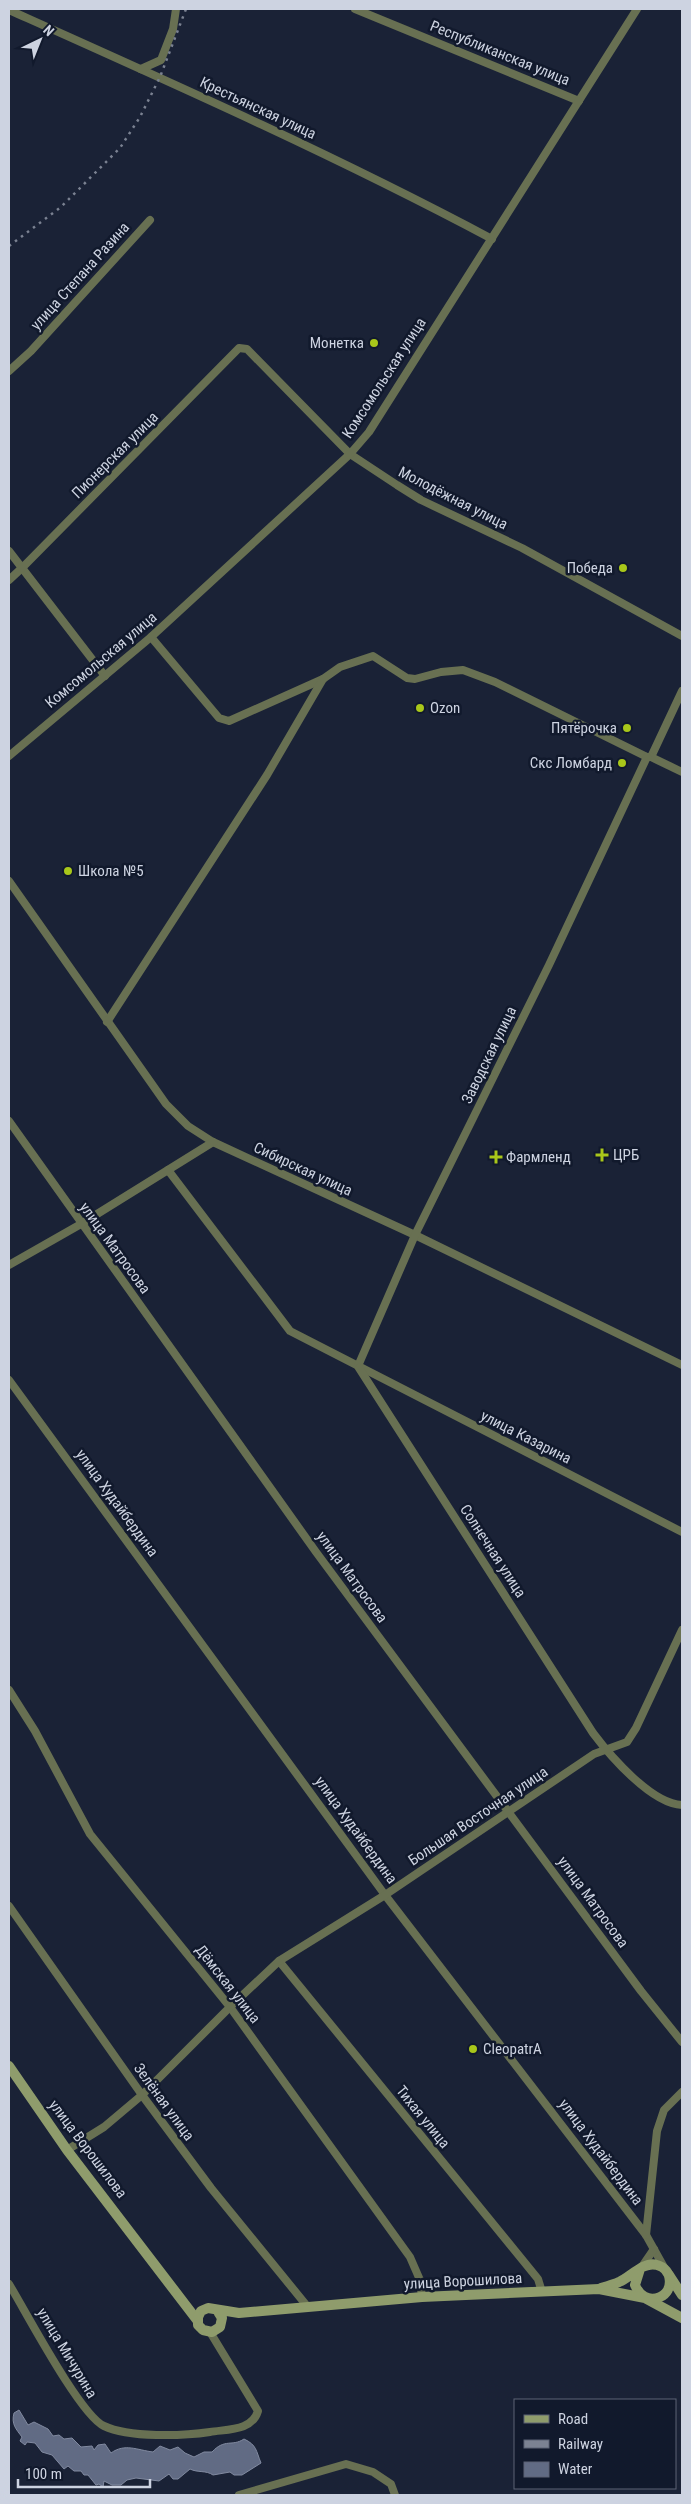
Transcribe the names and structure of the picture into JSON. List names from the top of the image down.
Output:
{
  "streets": {
    "street": [
      "Республиканская улица",
      "Крестьянская улица",
      "улица Степана Разина",
      "Комсомольская улица",
      "Пионерская улица",
      "Молодёжная улица",
      "Заводская улица",
      "Сибирская улица",
      "улица Матросова",
      "улица Казарина",
      "улица Худайбердина",
      "Солнечная улица",
      "Большая Восточная улица",
      "Дёмская улица",
      "Зелёная улица",
      "Тихая улица",
      "улица Ворошилова",
      "улица Мичурина"
    ]
  },
  "crossings": [
    ["Республиканская улица", "Комсомольская улица"],
    ["Крестьянская улица", "Комсомольская улица"],
    ["Комсомольская улица", "Молодёжная улица"],
    ["Пионерская улица", "Молодёжная улица"],
    ["Заводская улица", "Сибирская улица"],
    ["Заводская улица", "улица Казарина"],
    ["Заводская улица", "Солнечная улица"],
    ["улица Матросова", "Большая Восточная улица"],
    ["улица Казарина", "Солнечная улица"],
    ["улица Худайбердина", "Большая Восточная улица"],
    ["улица Худайбердина", "улица Ворошилова"],
    ["Солнечная улица", "Большая Восточная улица"],
    ["Большая Восточная улица", "Дёмская улица"],
    ["Большая Восточная улица", "Зелёная улица"],
    ["Большая Восточная улица", "Тихая улица"],
    ["Большая Восточная улица", "улица Ворошилова"],
    ["Дёмская улица", "улица Ворошилова"],
    ["Зелёная улица", "улица Ворошилова"],
    ["Тихая улица", "улица Ворошилова"],
    ["улица Ворошилова", "улица Мичурина"]
  ],
  "places": {
    "other": [
      "Монетка",
      "Победа",
      "Ozon",
      "Пятёрочка",
      "Скс Ломбард",
      "Школа №5",
      "CleopatrA"
    ],
    "health": ["ЦРБ", "Фармленд"]
  },
  "legend": ["Road", "Railway", "Water"],
  "scale_bar": "100 m",
  "north": "top right"
}
